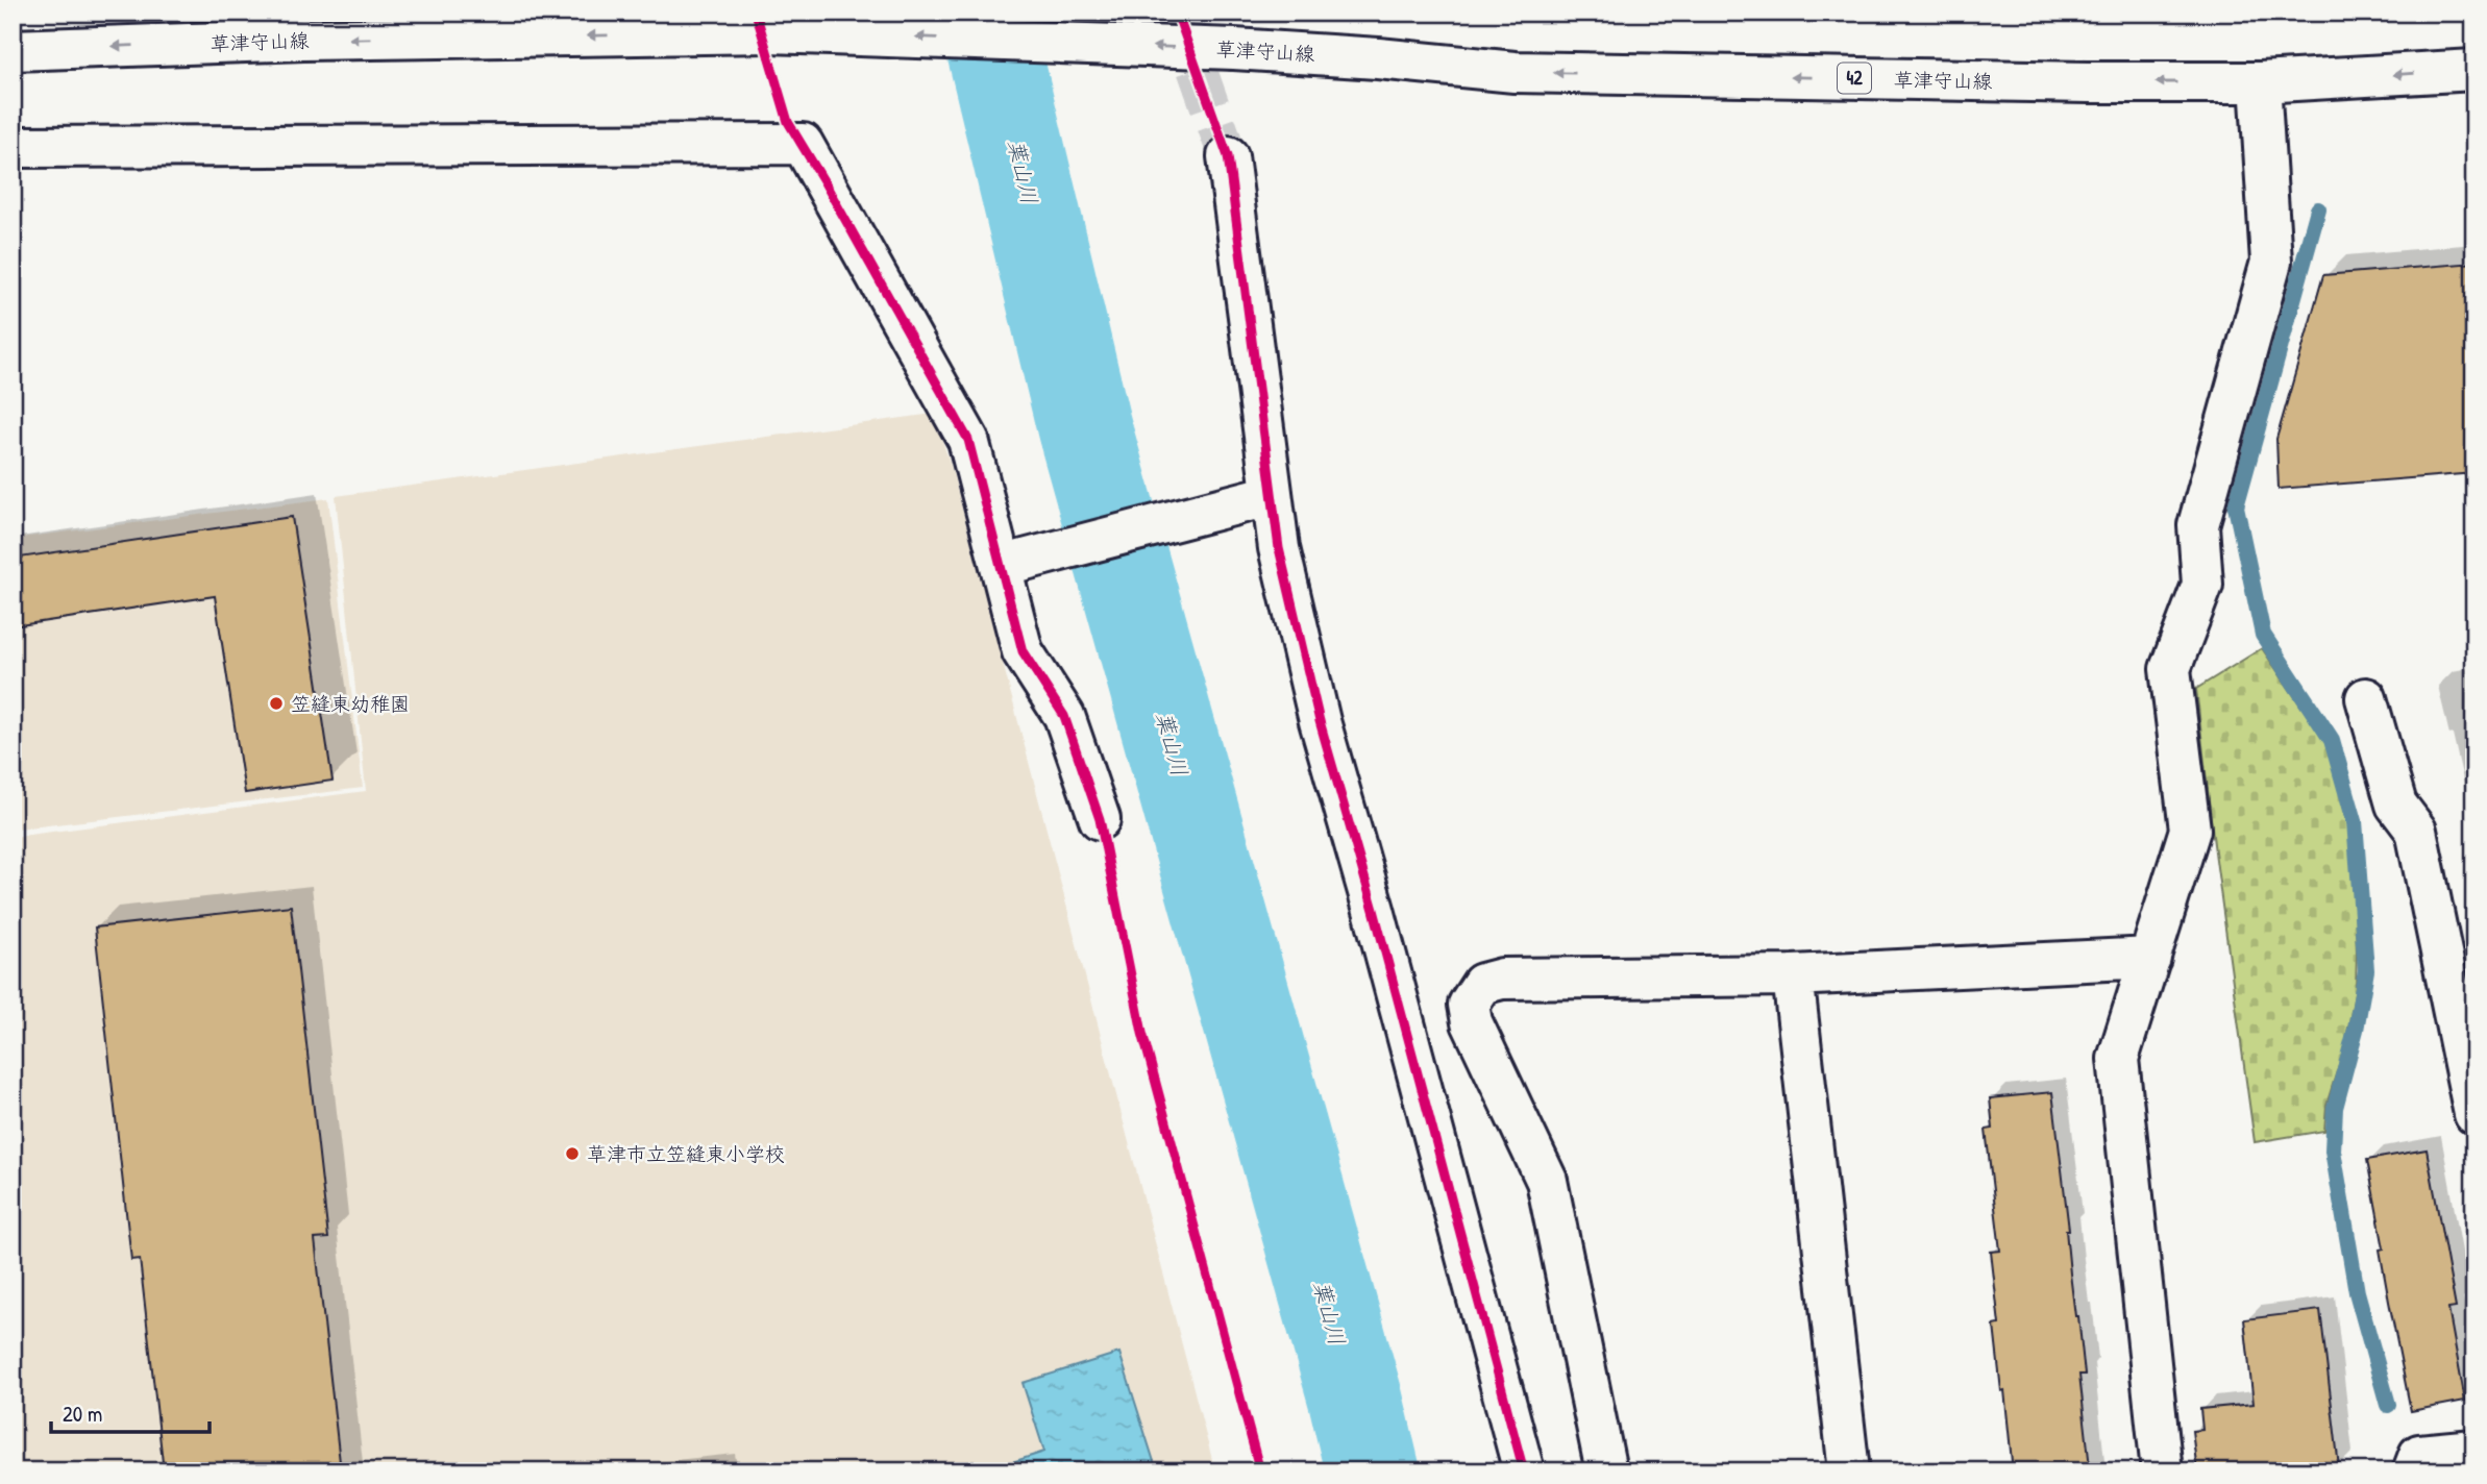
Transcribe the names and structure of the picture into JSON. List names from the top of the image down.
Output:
{
  "streets": {
    "street": ["草津守山線", "42"]
  },
  "one_way": ["草津守山線"],
  "water": ["葉山川"],
  "places": ["笠縫東幼稚園", "草津市立笠縫東小学校"],
  "scale_bar": "20 m"
}
